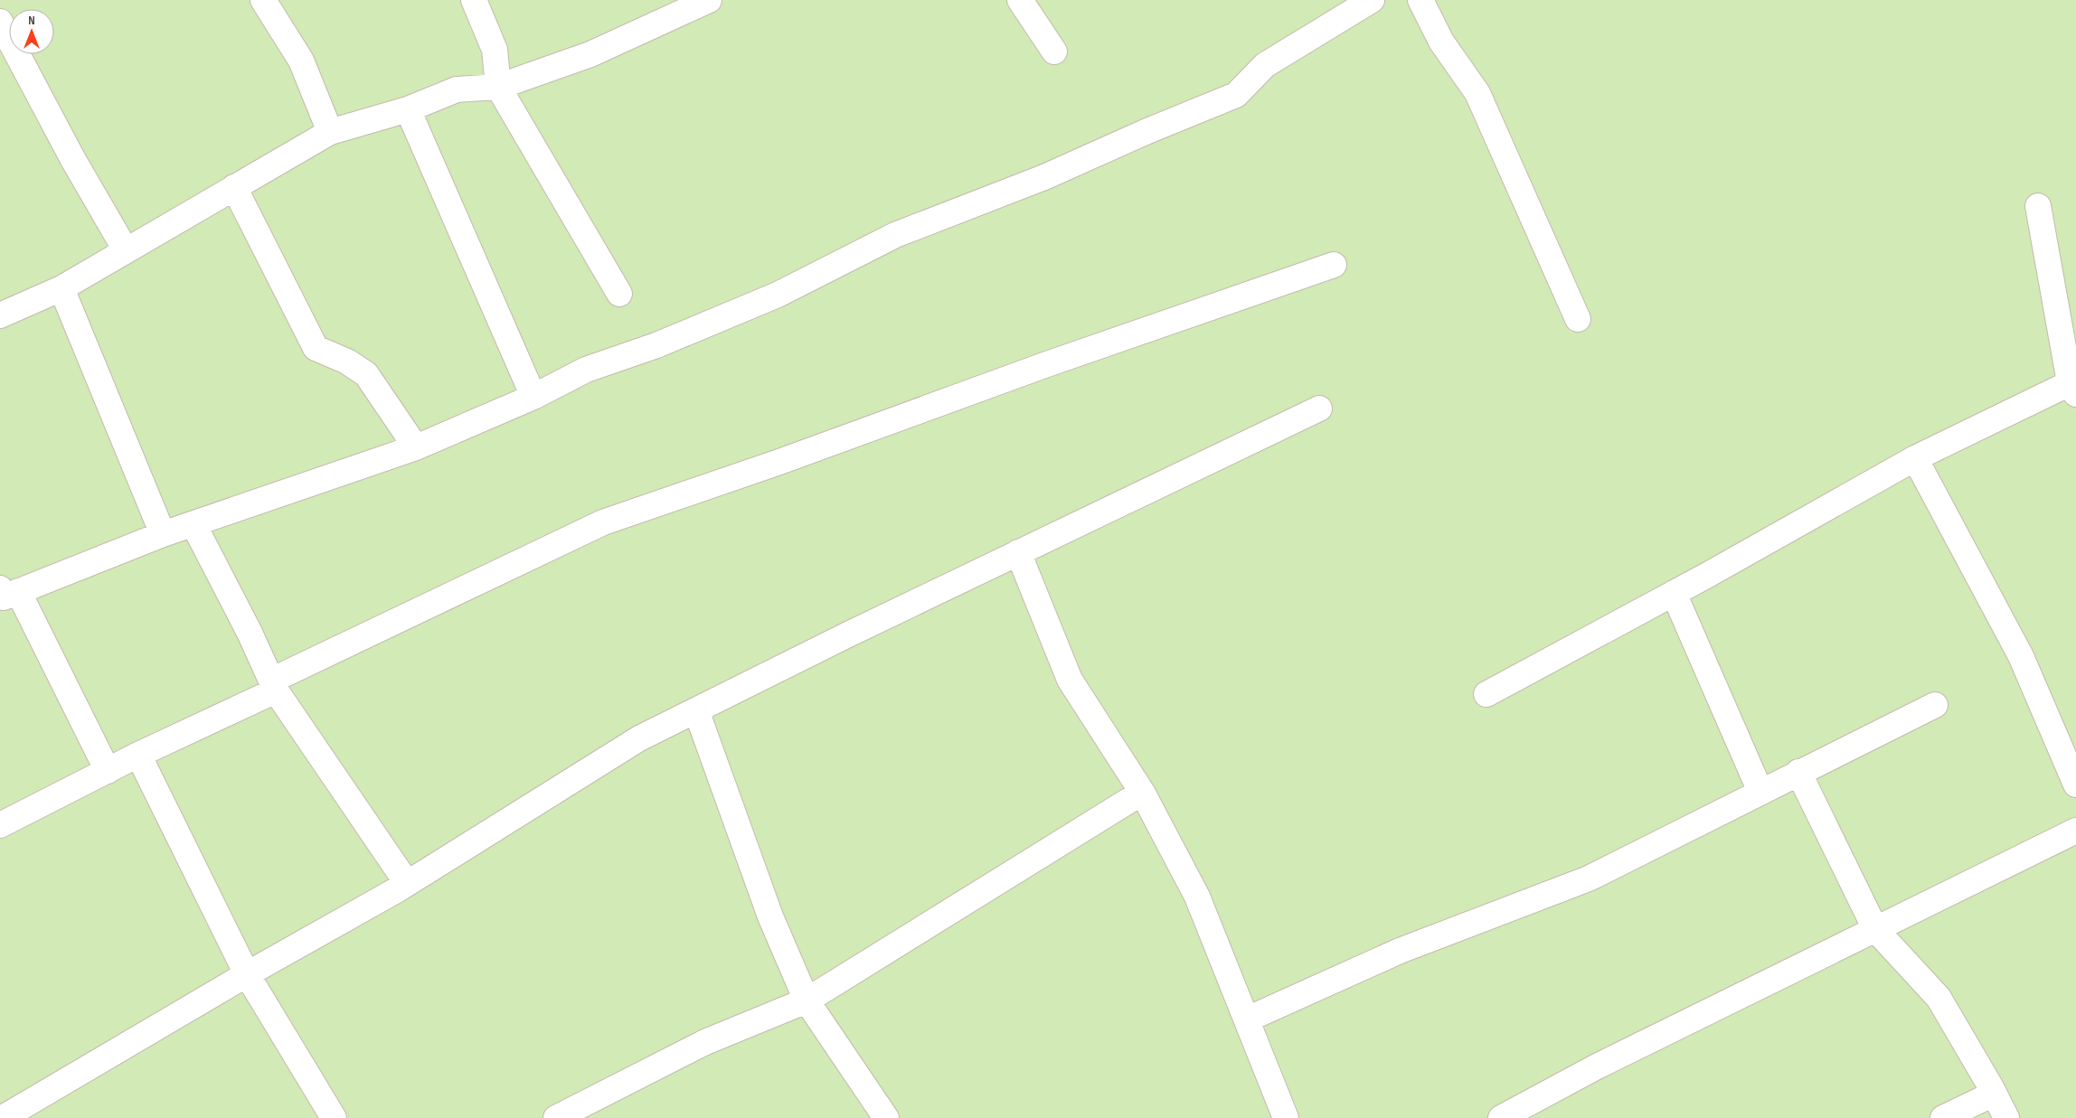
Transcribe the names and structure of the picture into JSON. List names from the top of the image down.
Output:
{
  "north": "top"
}
